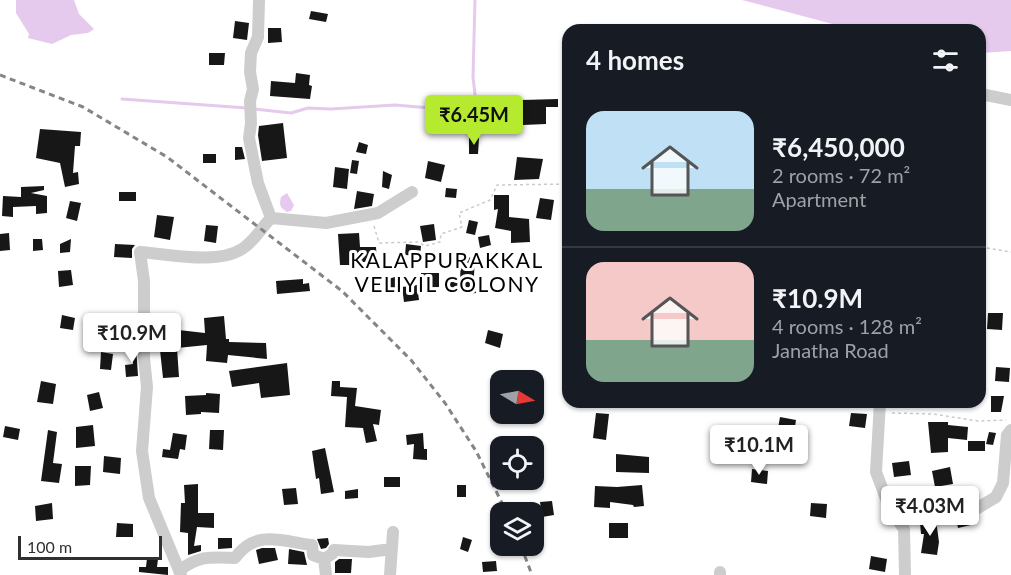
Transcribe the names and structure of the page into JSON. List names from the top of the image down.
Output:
{
  "districts": ["KALAPPURAKKAL VELIYIL COLONY"],
  "scale_bar": "100 m",
  "north": "right",
  "page": {
    "heading": "4 homes",
    "price": [
      "₹6.45M",
      "₹10.9M",
      "₹10.1M",
      "₹4.03M"
    ],
    "list": [
      {
        "name": "₹6,450,000",
        "note": "2 rooms · 72 m² · Apartment"
      },
      {
        "name": "₹10.9M",
        "note": "4 rooms · 128 m² · Janatha Road"
      }
    ],
    "scale": "100 m"
  }
}
